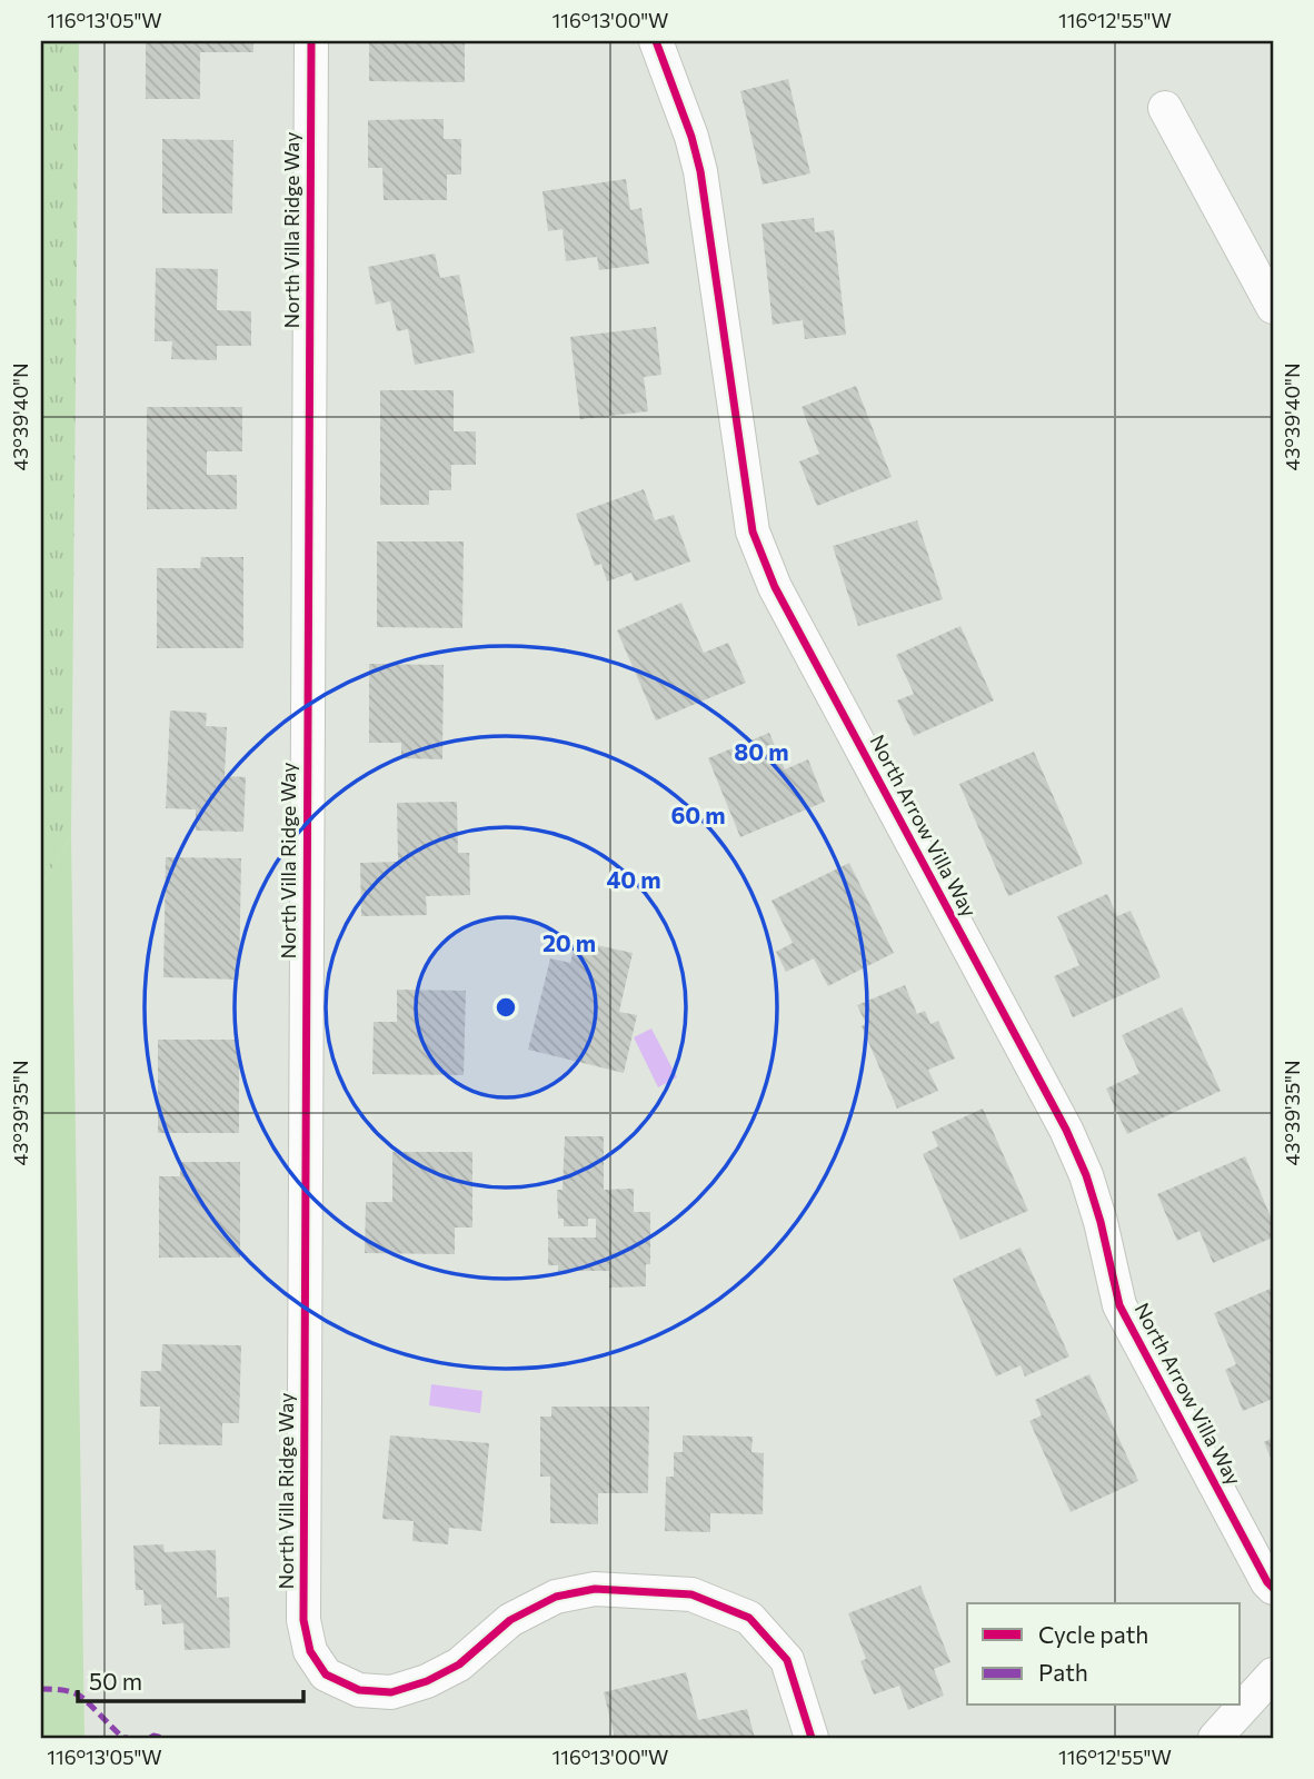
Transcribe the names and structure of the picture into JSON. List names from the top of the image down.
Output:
{
  "streets": {
    "street": ["North Villa Ridge Way", "North Arrow Villa Way"]
  },
  "legend": ["Cycle path", "Path"],
  "scale_bar": "50 m",
  "coordinates": [
    "116°13'05\"W",
    "116°13'00\"W",
    "116°12'55\"W",
    "43°39'40\"N",
    "43°39'35\"N"
  ],
  "rings": [
    "80 m",
    "60 m",
    "40 m",
    "20 m"
  ]
}
